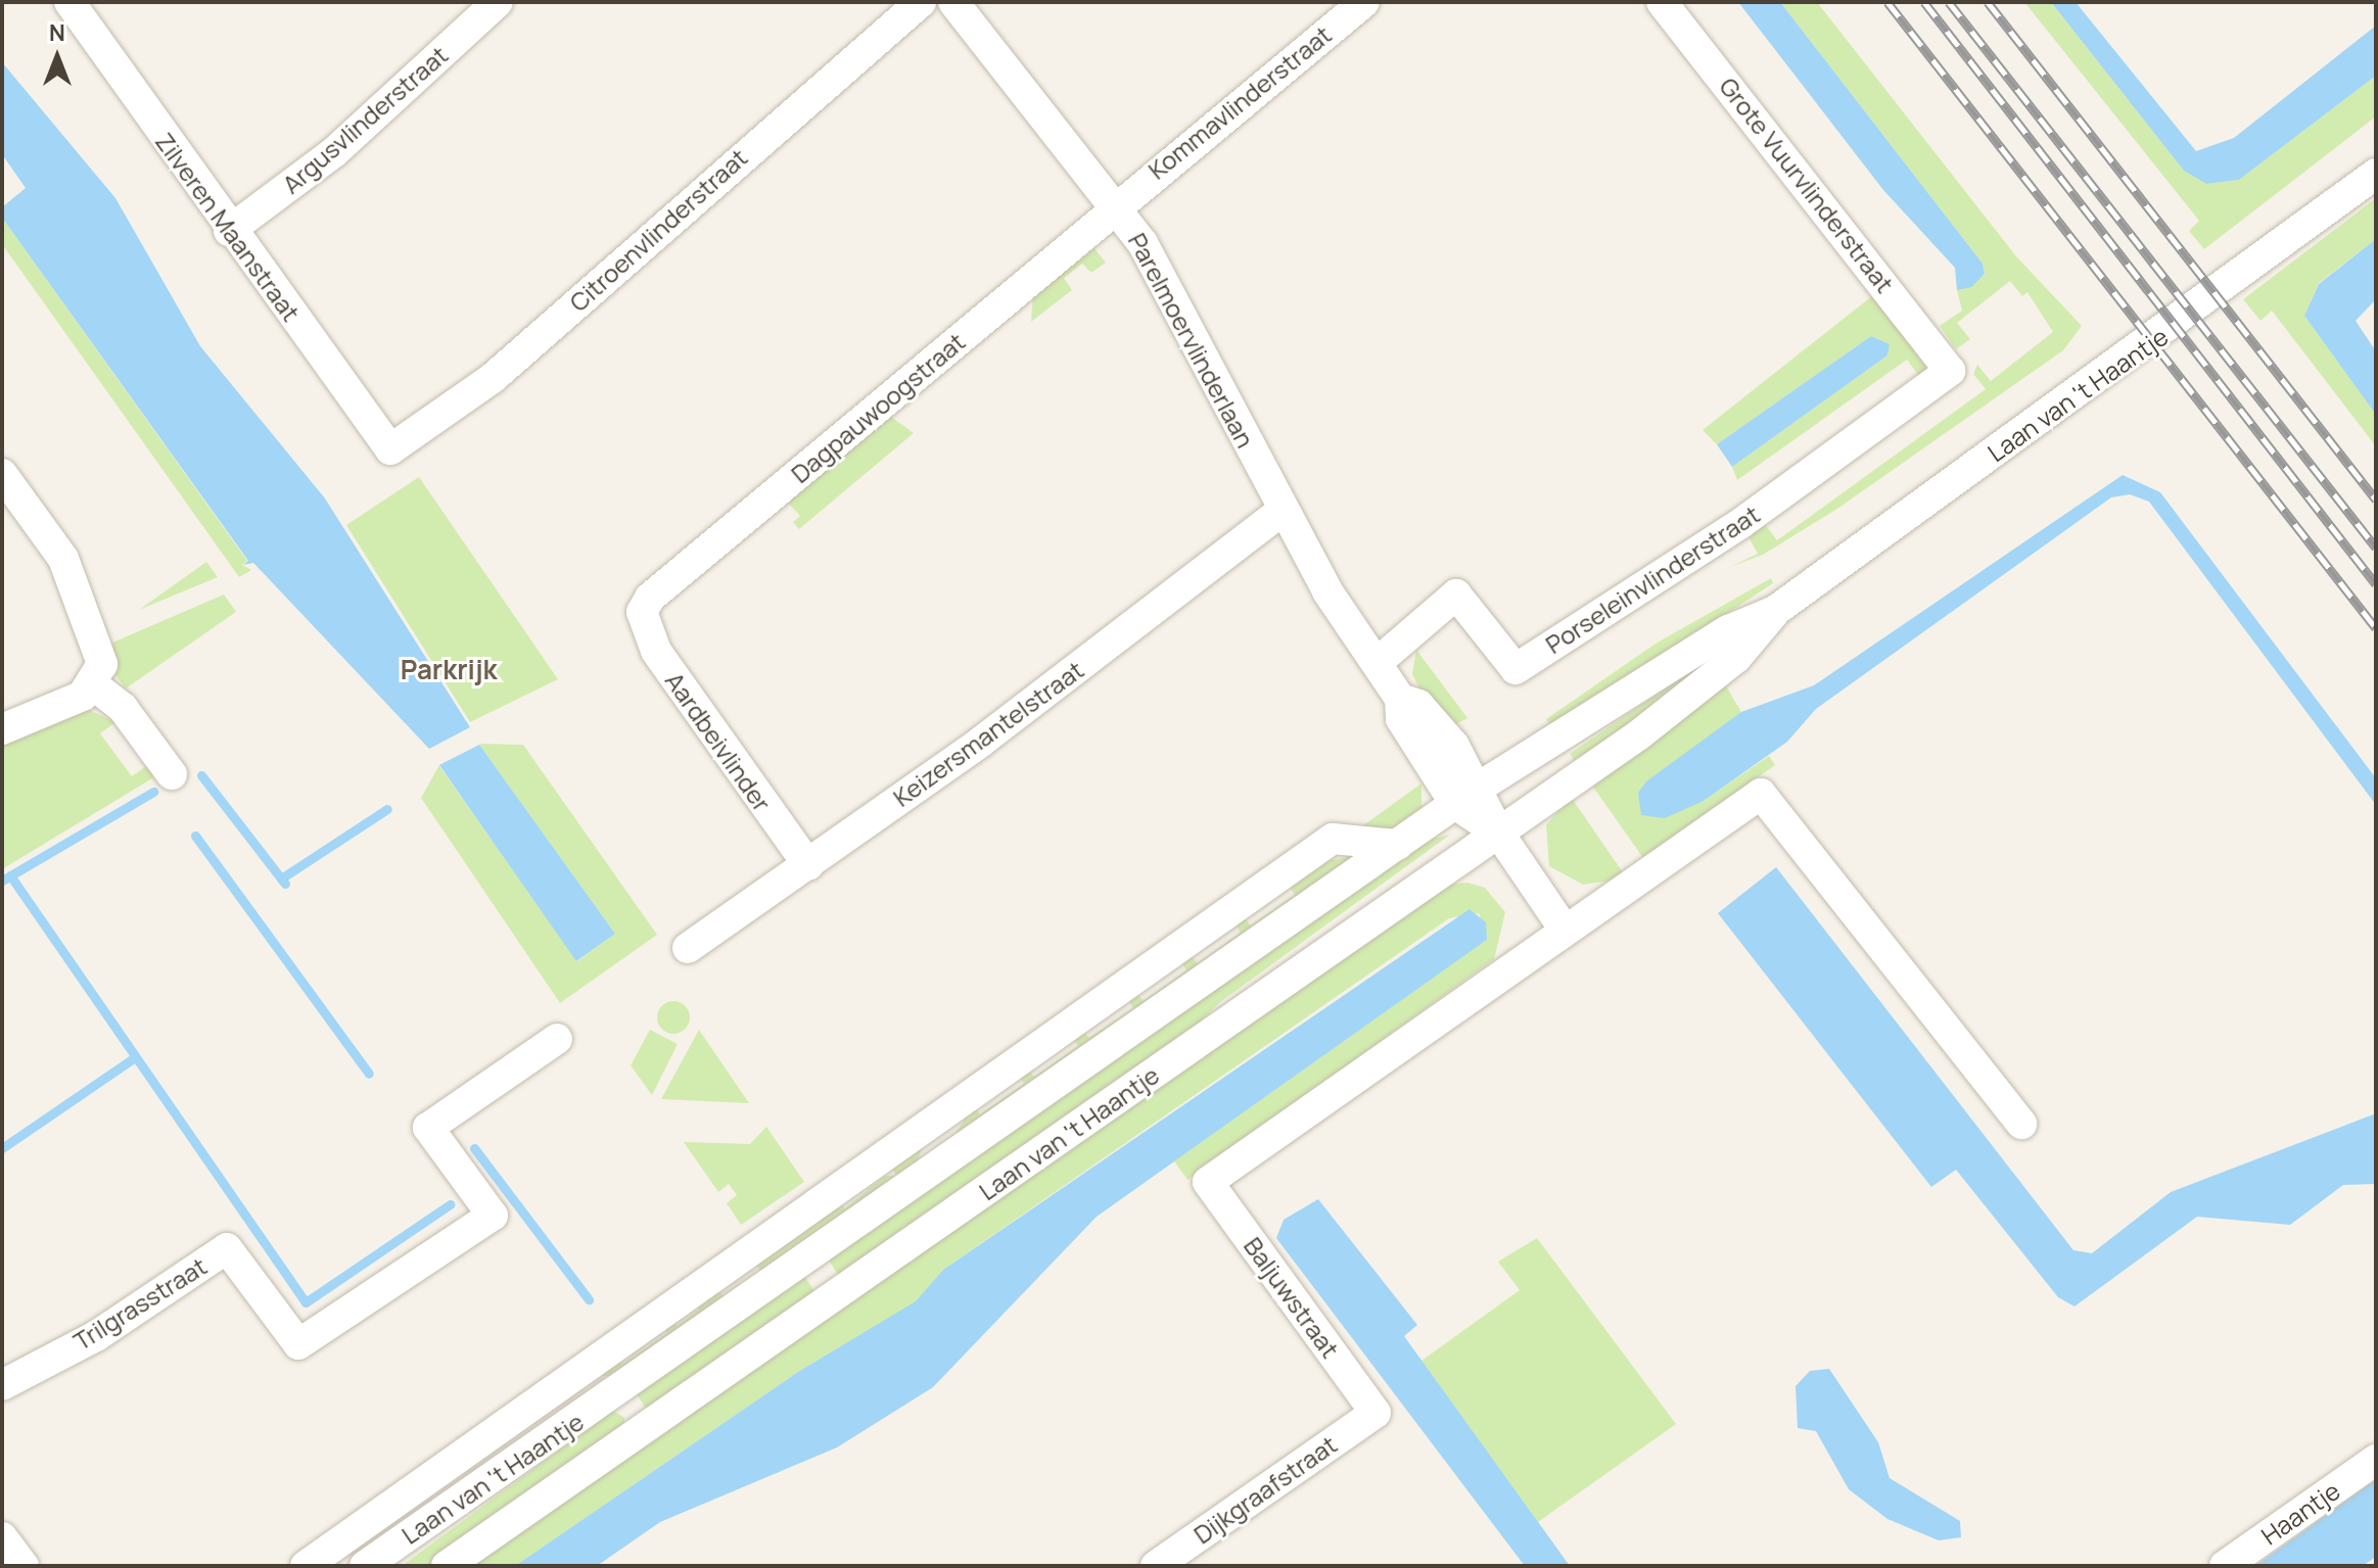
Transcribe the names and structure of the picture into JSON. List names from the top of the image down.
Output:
{
  "streets": {
    "street": [
      "Kommavlinderstraat",
      "Argusvlinderstraat",
      "Grote Vuurvlinderstraat",
      "Zilveren Maanstraat",
      "Citroenvlinderstraat",
      "Parelmoervlinderlaan",
      "Laan van 't Haantje",
      "Dagpauwoogstraat",
      "Porseleinvlinderstraat",
      "Keizersmantelstraat",
      "Aardbeivlinder",
      "Baljuwstraat",
      "Trilgrasstraat",
      "Dijkgraafstraat",
      "Haantje"
    ]
  },
  "crossings": [
    ["Kommavlinderstraat", "Parelmoervlinderlaan"],
    ["Kommavlinderstraat", "Dagpauwoogstraat"],
    ["Argusvlinderstraat", "Zilveren Maanstraat"],
    ["Grote Vuurvlinderstraat", "Porseleinvlinderstraat"],
    ["Zilveren Maanstraat", "Citroenvlinderstraat"],
    ["Parelmoervlinderlaan", "Laan van 't Haantje"],
    ["Parelmoervlinderlaan", "Dagpauwoogstraat"],
    ["Parelmoervlinderlaan", "Porseleinvlinderstraat"],
    ["Parelmoervlinderlaan", "Keizersmantelstraat"],
    ["Dagpauwoogstraat", "Aardbeivlinder"],
    ["Keizersmantelstraat", "Aardbeivlinder"],
    ["Baljuwstraat", "Dijkgraafstraat"]
  ],
  "districts": ["Parkrijk"],
  "north": "top"
}
